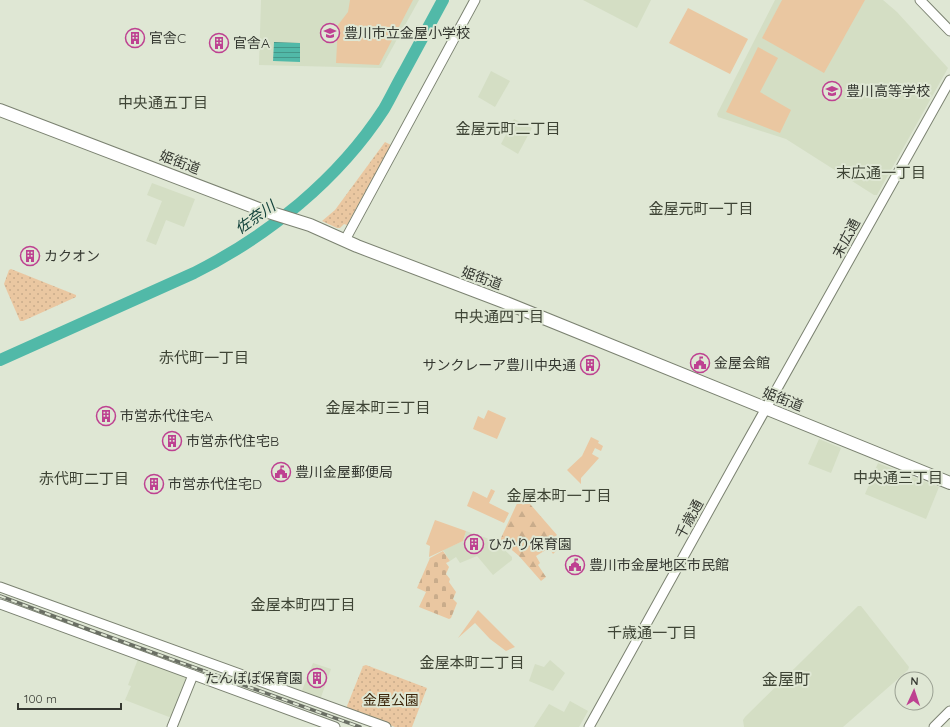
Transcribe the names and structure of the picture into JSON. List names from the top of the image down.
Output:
{
  "streets": {
    "main road": ["姫街道"],
    "street": ["末広通", "千歳通"]
  },
  "crossings": [
    ["姫街道", "末広通"],
    ["姫街道", "千歳通"],
    ["末広通", "千歳通"]
  ],
  "districts": [
    "中央通五丁目",
    "金屋元町二丁目",
    "末広通一丁目",
    "金屋元町一丁目",
    "中央通四丁目",
    "赤代町一丁目",
    "金屋本町三丁目",
    "中央通三丁目",
    "赤代町二丁目",
    "金屋本町一丁目",
    "金屋本町四丁目",
    "千歳通一丁目",
    "金屋本町二丁目",
    "金屋町"
  ],
  "water": ["佐奈川"],
  "parks": ["金屋公園"],
  "places": {
    "school or university": ["豊川市立金屋小学校", "豊川高等学校"],
    "building": [
      "官舎C",
      "官舎A",
      "カクオン",
      "サンクレーア豊川中央通",
      "市営赤代住宅A",
      "市営赤代住宅B",
      "市営赤代住宅D",
      "ひかり保育園",
      "たんぽぽ保育園"
    ],
    "public building": ["金屋会館", "豊川金屋郵便局", "豊川市金屋地区市民館"]
  },
  "scale_bar": "100 m",
  "north": "top"
}
